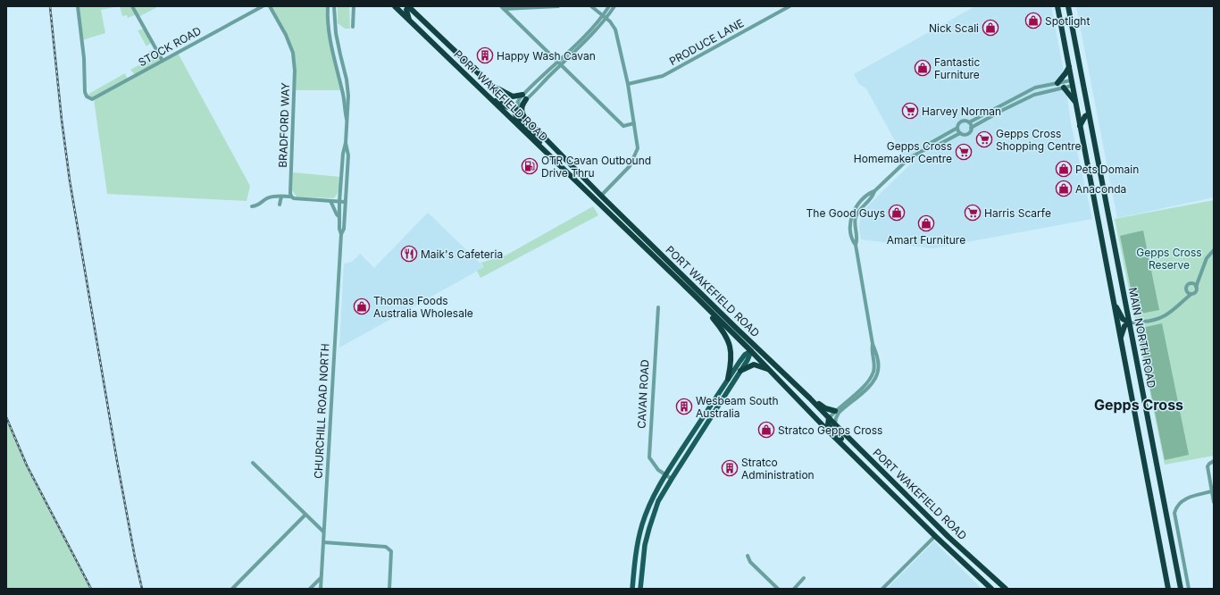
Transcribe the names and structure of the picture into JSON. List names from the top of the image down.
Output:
{
  "streets": {
    "highway": ["PORT WAKEFIELD ROAD", "MAIN NORTH ROAD"],
    "street": [
      "PRODUCE LANE",
      "STOCK ROAD",
      "BRADFORD WAY",
      "CAVAN ROAD",
      "CHURCHILL ROAD NORTH"
    ]
  },
  "districts": ["Gepps Cross"],
  "parks": ["Gepps Cross Reserve"],
  "places": {
    "shop": [
      "Spotlight",
      "Nick Scali",
      "Fantastic Furniture",
      "Pets Domain",
      "Anaconda",
      "The Good Guys",
      "Amart Furniture",
      "Thomas Foods Australia Wholesale",
      "Stratco Gepps Cross"
    ],
    "building": ["Happy Wash Cavan", "Wesbeam South Australia", "Stratco Administration"],
    "supermarket": [
      "Harvey Norman",
      "Gepps Cross Shopping Centre",
      "Gepps Cross Homemaker Centre",
      "Harris Scarfe"
    ],
    "fuel station": ["OTR Cavan Outbound Drive Thru"],
    "restaurant": ["Maik's Cafeteria"]
  }
}
